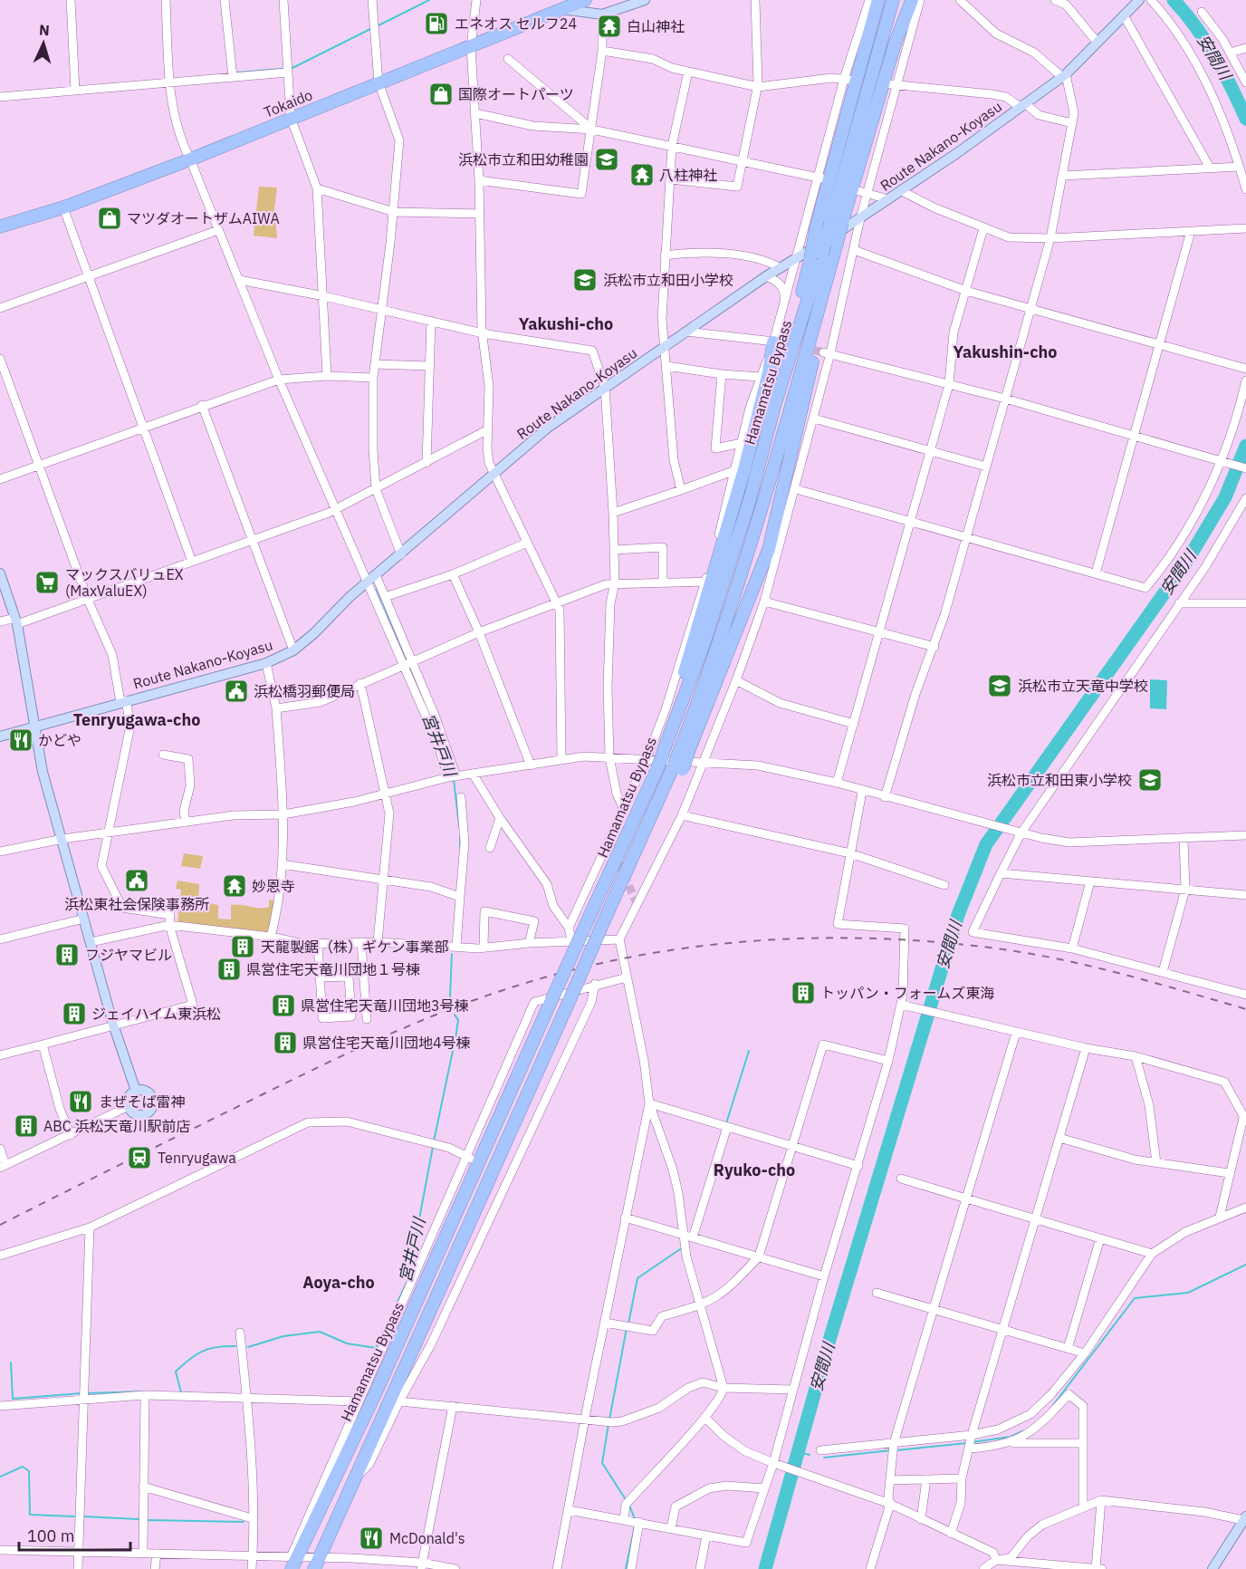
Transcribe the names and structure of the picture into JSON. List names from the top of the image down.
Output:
{
  "streets": {
    "highway": ["Tokaido", "Hamamatsu Bypass"],
    "main road": ["Route Nakano-Koyasu"]
  },
  "crossings": [
    ["Route Nakano-Koyasu", "Hamamatsu Bypass"]
  ],
  "districts": [
    "Yakushi-cho",
    "Yakushin-cho",
    "Tenryugawa-cho",
    "Ryuko-cho",
    "Aoya-cho"
  ],
  "water": ["安間川", "宮井戸川"],
  "places": {
    "fuel station": ["エネオス セルフ24"],
    "temple": ["白山神社", "八柱神社", "妙恩寺"],
    "shop": ["国際オートパーツ", "マツダオートザムAIWA"],
    "school or university": [
      "浜松市立和田幼稚園",
      "浜松市立和田小学校",
      "浜松市立天竜中学校",
      "浜松市立和田東小学校"
    ],
    "supermarket": ["マックスバリュEX (MaxValuEX)"],
    "public building": ["浜松橋羽郵便局", "浜松東社会保険事務所"],
    "restaurant": ["かどや", "まぜそば雷神", "McDonald's"],
    "building": [
      "天龍製鋸（株）ギケン事業部",
      "フジヤマビル",
      "県営住宅天竜川団地１号棟",
      "トッパン・フォームズ東海",
      "県営住宅天竜川団地3号棟",
      "ジェイハイム東浜松",
      "県営住宅天竜川団地4号棟",
      "ABC 浜松天竜川駅前店"
    ],
    "station": ["Tenryugawa"]
  },
  "scale_bar": "100 m",
  "north": "top"
}
